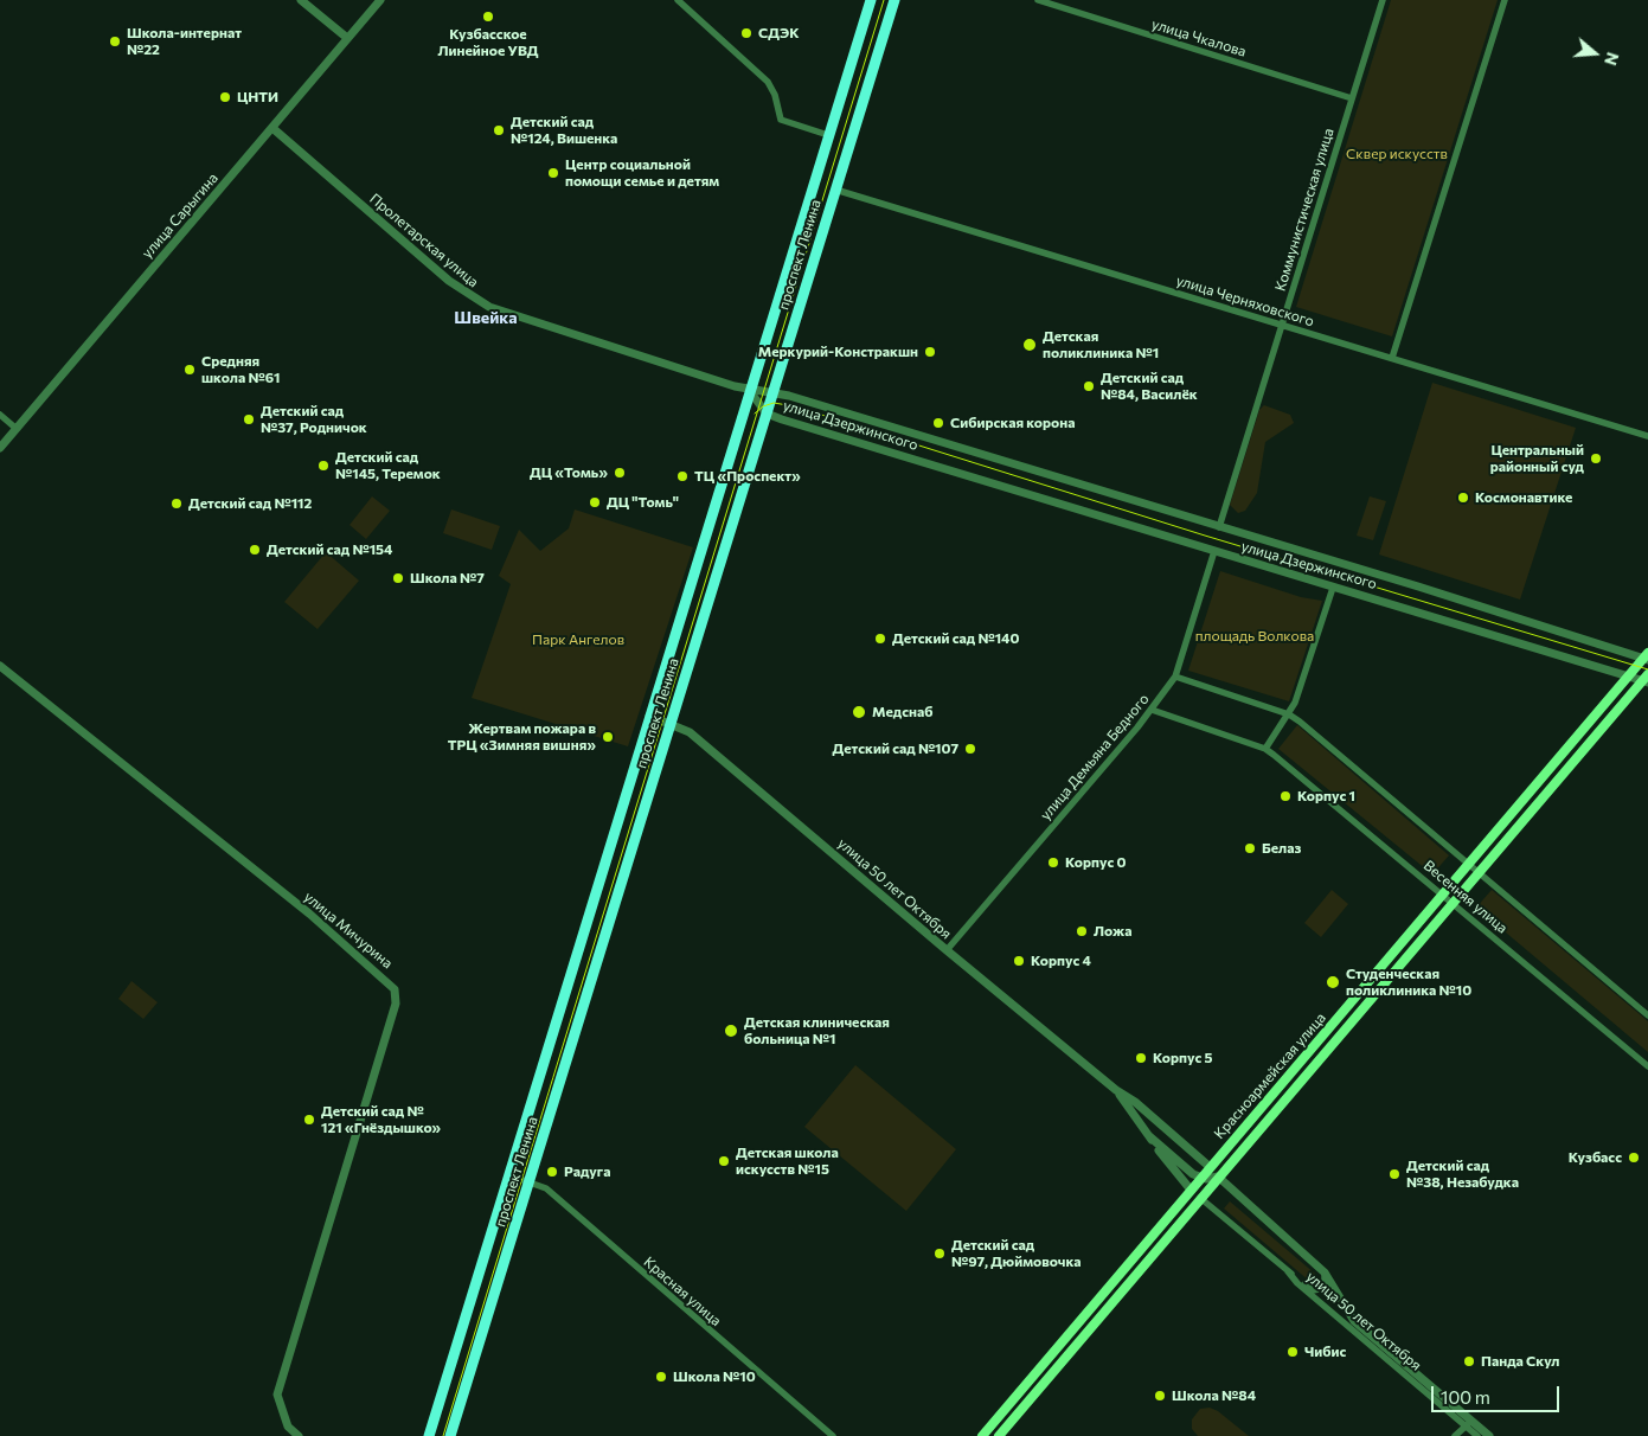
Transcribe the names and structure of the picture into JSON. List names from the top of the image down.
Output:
{
  "streets": {
    "main road": ["проспект Ленина", "улица 50 лет Октября", "Красноармейская улица"],
    "street": [
      "улица Чкалова",
      "Коммунистическая улица",
      "улица Сарыгина",
      "Пролетарская улица",
      "улица Черняховского",
      "улица Дзержинского",
      "улица Демьяна Бедного",
      "Весенняя улица",
      "улица Мичурина",
      "Красная улица"
    ]
  },
  "crossings": [
    ["улица Чкалова", "Коммунистическая улица"],
    ["Коммунистическая улица", "улица Черняховского"],
    ["Коммунистическая улица", "улица Дзержинского"],
    ["улица Сарыгина", "Пролетарская улица"],
    ["Пролетарская улица", "проспект Ленина"],
    ["Пролетарская улица", "улица Дзержинского"],
    ["проспект Ленина", "улица Черняховского"],
    ["проспект Ленина", "улица Дзержинского"],
    ["проспект Ленина", "улица 50 лет Октября"],
    ["проспект Ленина", "Красная улица"],
    ["улица Дзержинского", "улица Демьяна Бедного"],
    ["улица Дзержинского", "Красноармейская улица"],
    ["улица Демьяна Бедного", "улица 50 лет Октября"],
    ["улица Демьяна Бедного", "Весенняя улица"],
    ["улица 50 лет Октября", "Красноармейская улица"],
    ["Весенняя улица", "Красноармейская улица"]
  ],
  "districts": ["Швейка"],
  "parks": ["Сквер искусств", "площадь Волкова", "Парк Ангелов"],
  "places": [
    "Кузбасское Линейное УВД",
    "СДЭК",
    "Школа-интернат №22",
    "ЦНТИ",
    "Детский сад №124, Вишенка",
    "Центр социальной помощи семье и детям",
    "Детская поликлиника №1",
    "Меркурий-Констракшн",
    "Средняя школа №61",
    "Детский сад №84, Василёк",
    "Детский сад №37, Родничок",
    "Сибирская корона",
    "Центральный районный суд",
    "Детский сад №145, Теремок",
    "ДЦ «Томь»",
    "ТЦ «Проспект»",
    "Космонавтике",
    "ДЦ \"Томь\"",
    "Детский сад №112",
    "Детский сад №154",
    "Школа №7",
    "Детский сад №140",
    "Медснаб",
    "Жертвам пожара в ТРЦ «Зимняя вишня»",
    "Детский сад №107",
    "Корпус 1",
    "Белаз",
    "Корпус 0",
    "Ложа",
    "Корпус 4",
    "Студенческая поликлиника №10",
    "Детская клиническая больница №1",
    "Корпус 5",
    "Детский сад № 121 «Гнёздышко»",
    "Кузбасс",
    "Детская школа искусств №15",
    "Радуга",
    "Детский сад №38, Незабудка",
    "Детский сад №97, Дюймовочка",
    "Чибис",
    "Панда Скул",
    "Школа №10",
    "Школа №84"
  ],
  "scale_bar": "100 m",
  "north": "right"
}
